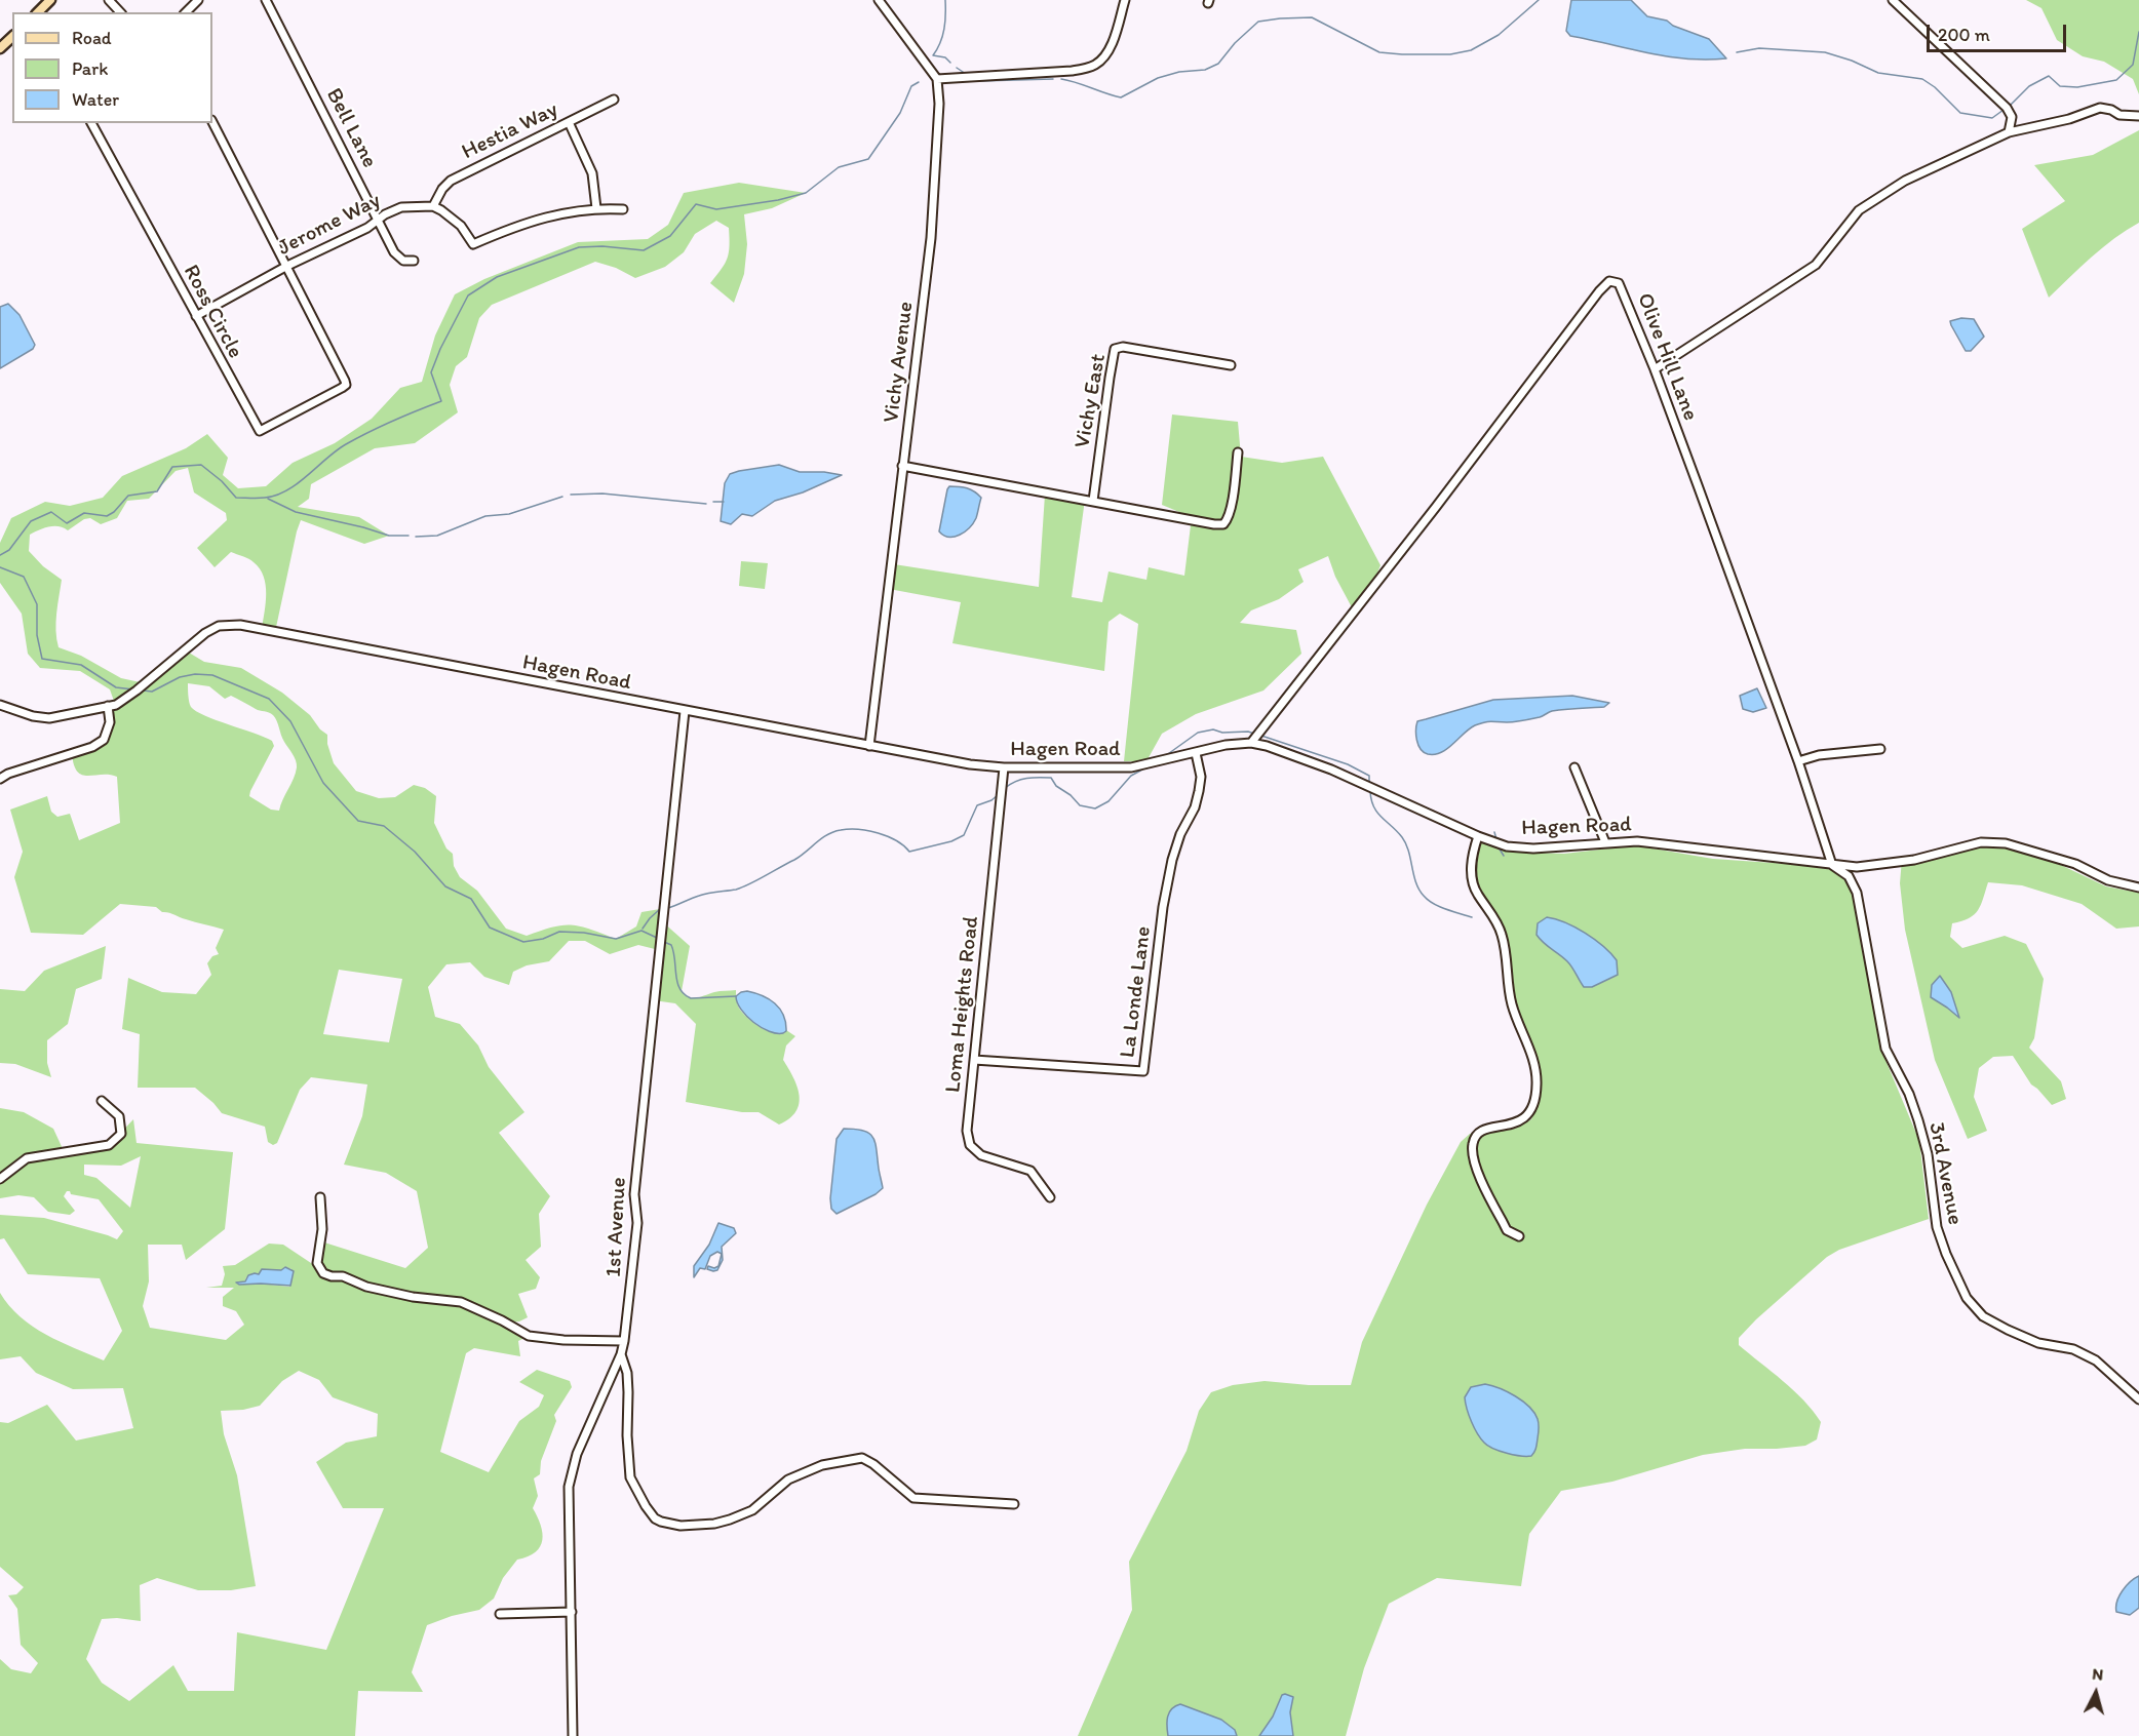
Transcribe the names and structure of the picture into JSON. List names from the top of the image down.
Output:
{
  "streets": {
    "street": [
      "Bell Lane",
      "Hestia Way",
      "Jerome Way",
      "Ross Circle",
      "Olive Hill Lane",
      "Vichy Avenue",
      "Vichy East",
      "Hagen Road",
      "La Londe Lane",
      "Loma Heights Road",
      "3rd Avenue",
      "1st Avenue"
    ]
  },
  "crossings": [
    ["Bell Lane", "Jerome Way"],
    ["Hestia Way", "Jerome Way"],
    ["Jerome Way", "Ross Circle"],
    ["Olive Hill Lane", "Hagen Road"],
    ["Olive Hill Lane", "3rd Avenue"],
    ["Vichy Avenue", "Hagen Road"],
    ["Hagen Road", "La Londe Lane"],
    ["Hagen Road", "Loma Heights Road"],
    ["Hagen Road", "3rd Avenue"],
    ["Hagen Road", "1st Avenue"],
    ["La Londe Lane", "Loma Heights Road"]
  ],
  "legend": ["Road", "Park", "Water"],
  "scale_bar": "200 m",
  "north": "top"
}
